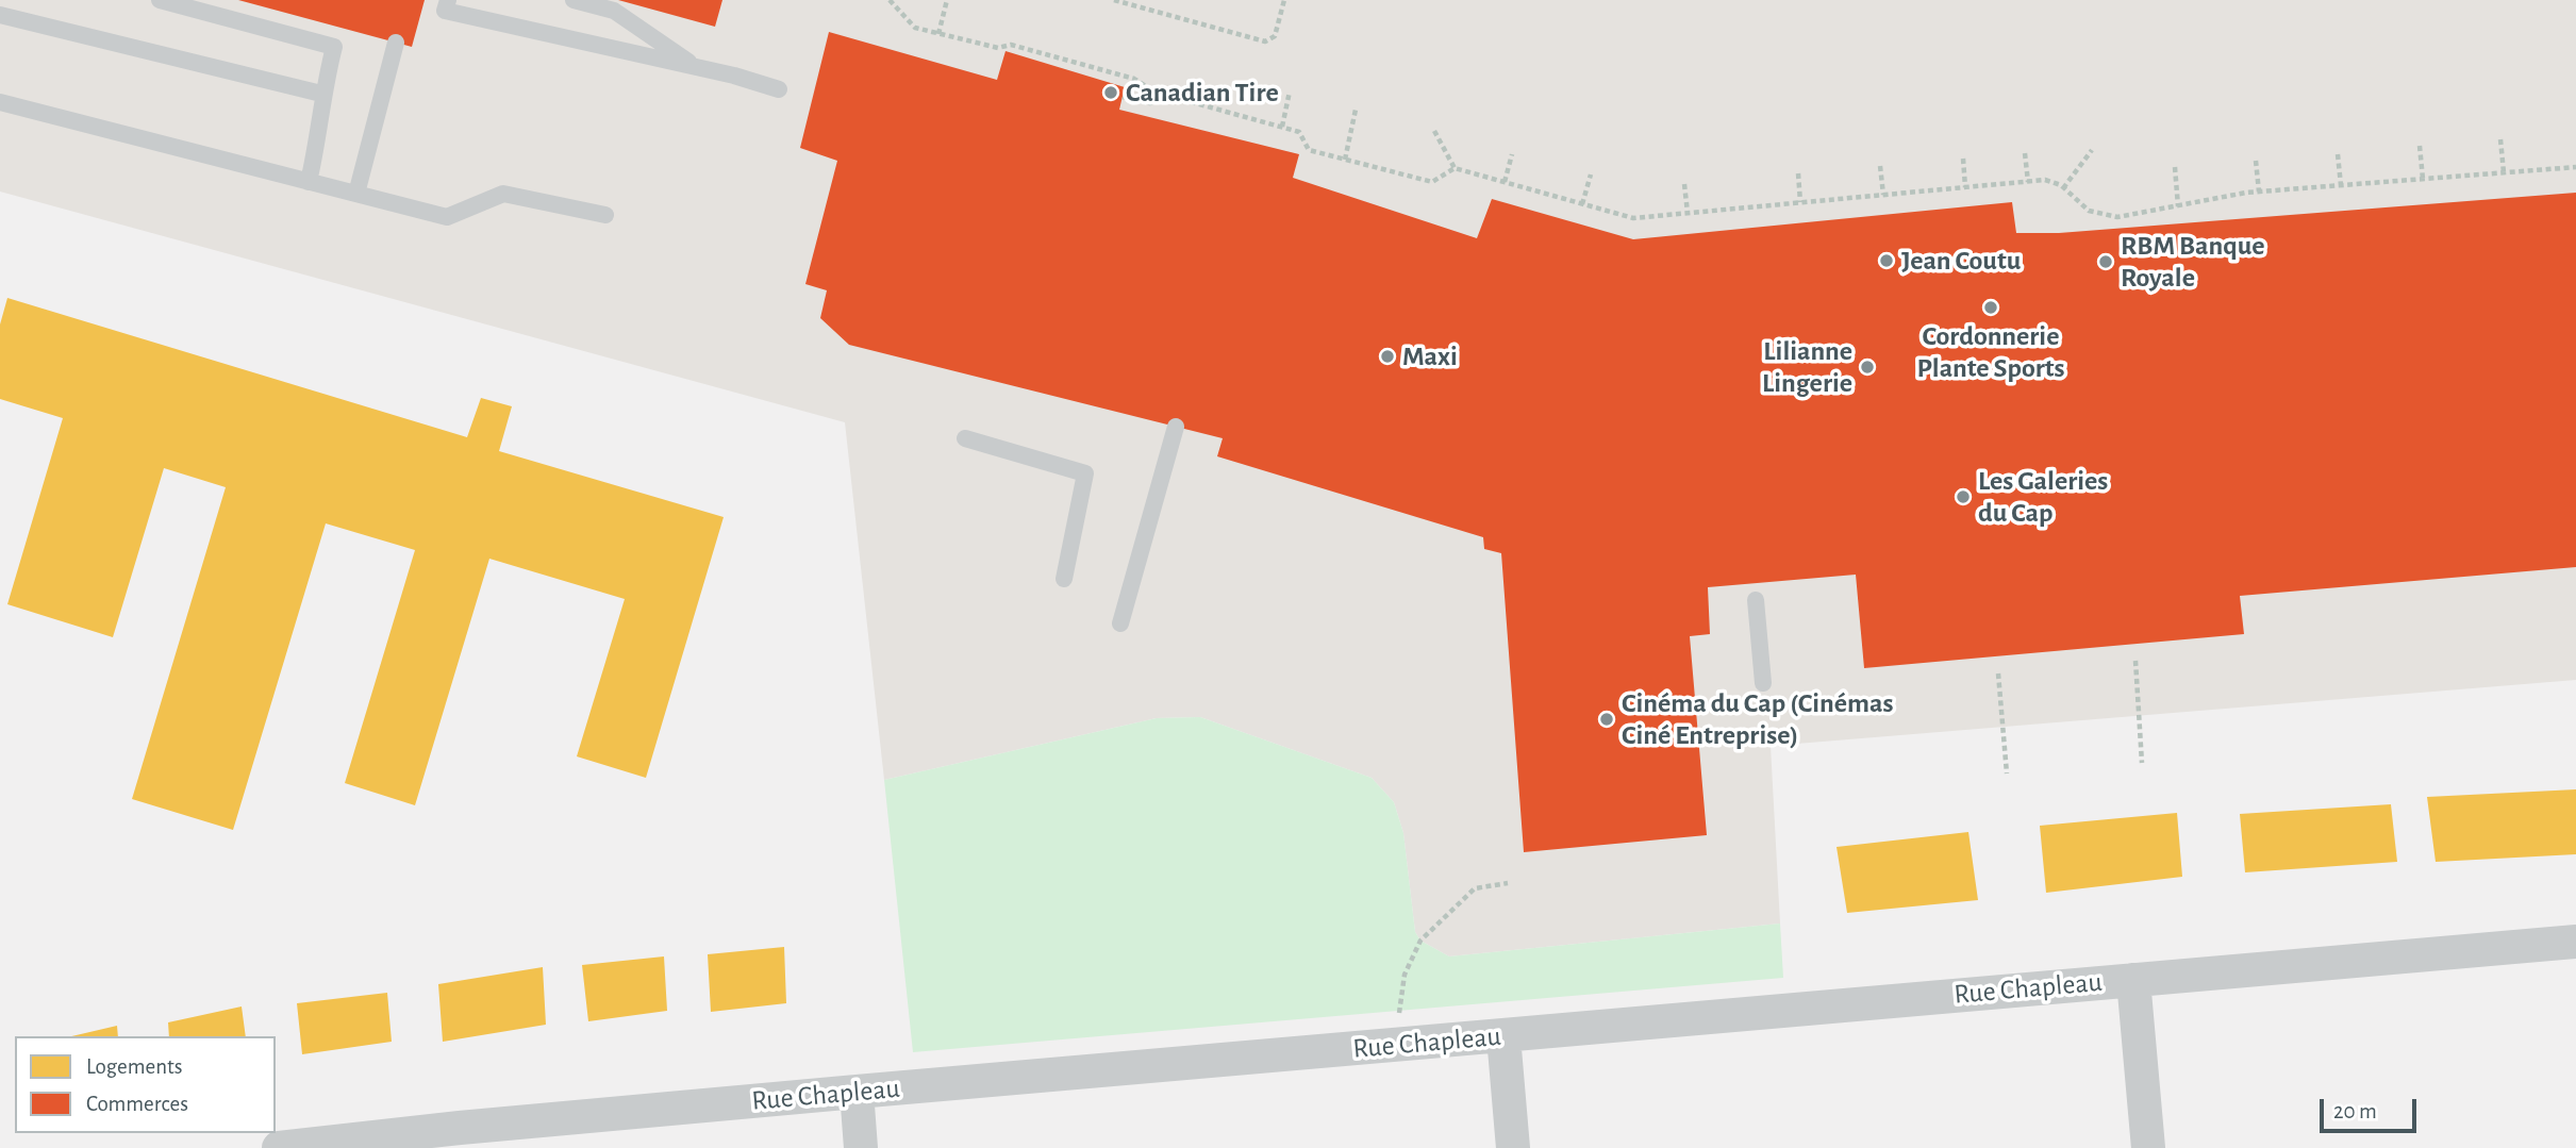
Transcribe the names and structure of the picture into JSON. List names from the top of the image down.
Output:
{
  "streets": {
    "street": ["Rue Chapleau"]
  },
  "places": [
    "Canadian Tire",
    "Jean Coutu",
    "RBM Banque Royale",
    "Cordonnerie Plante Sports",
    "Maxi",
    "Lilianne Lingerie",
    "Les Galeries du Cap",
    "Cinéma du Cap (Cinémas Ciné Entreprise)"
  ],
  "legend": ["Logements", "Commerces"],
  "scale_bar": "20 m"
}
